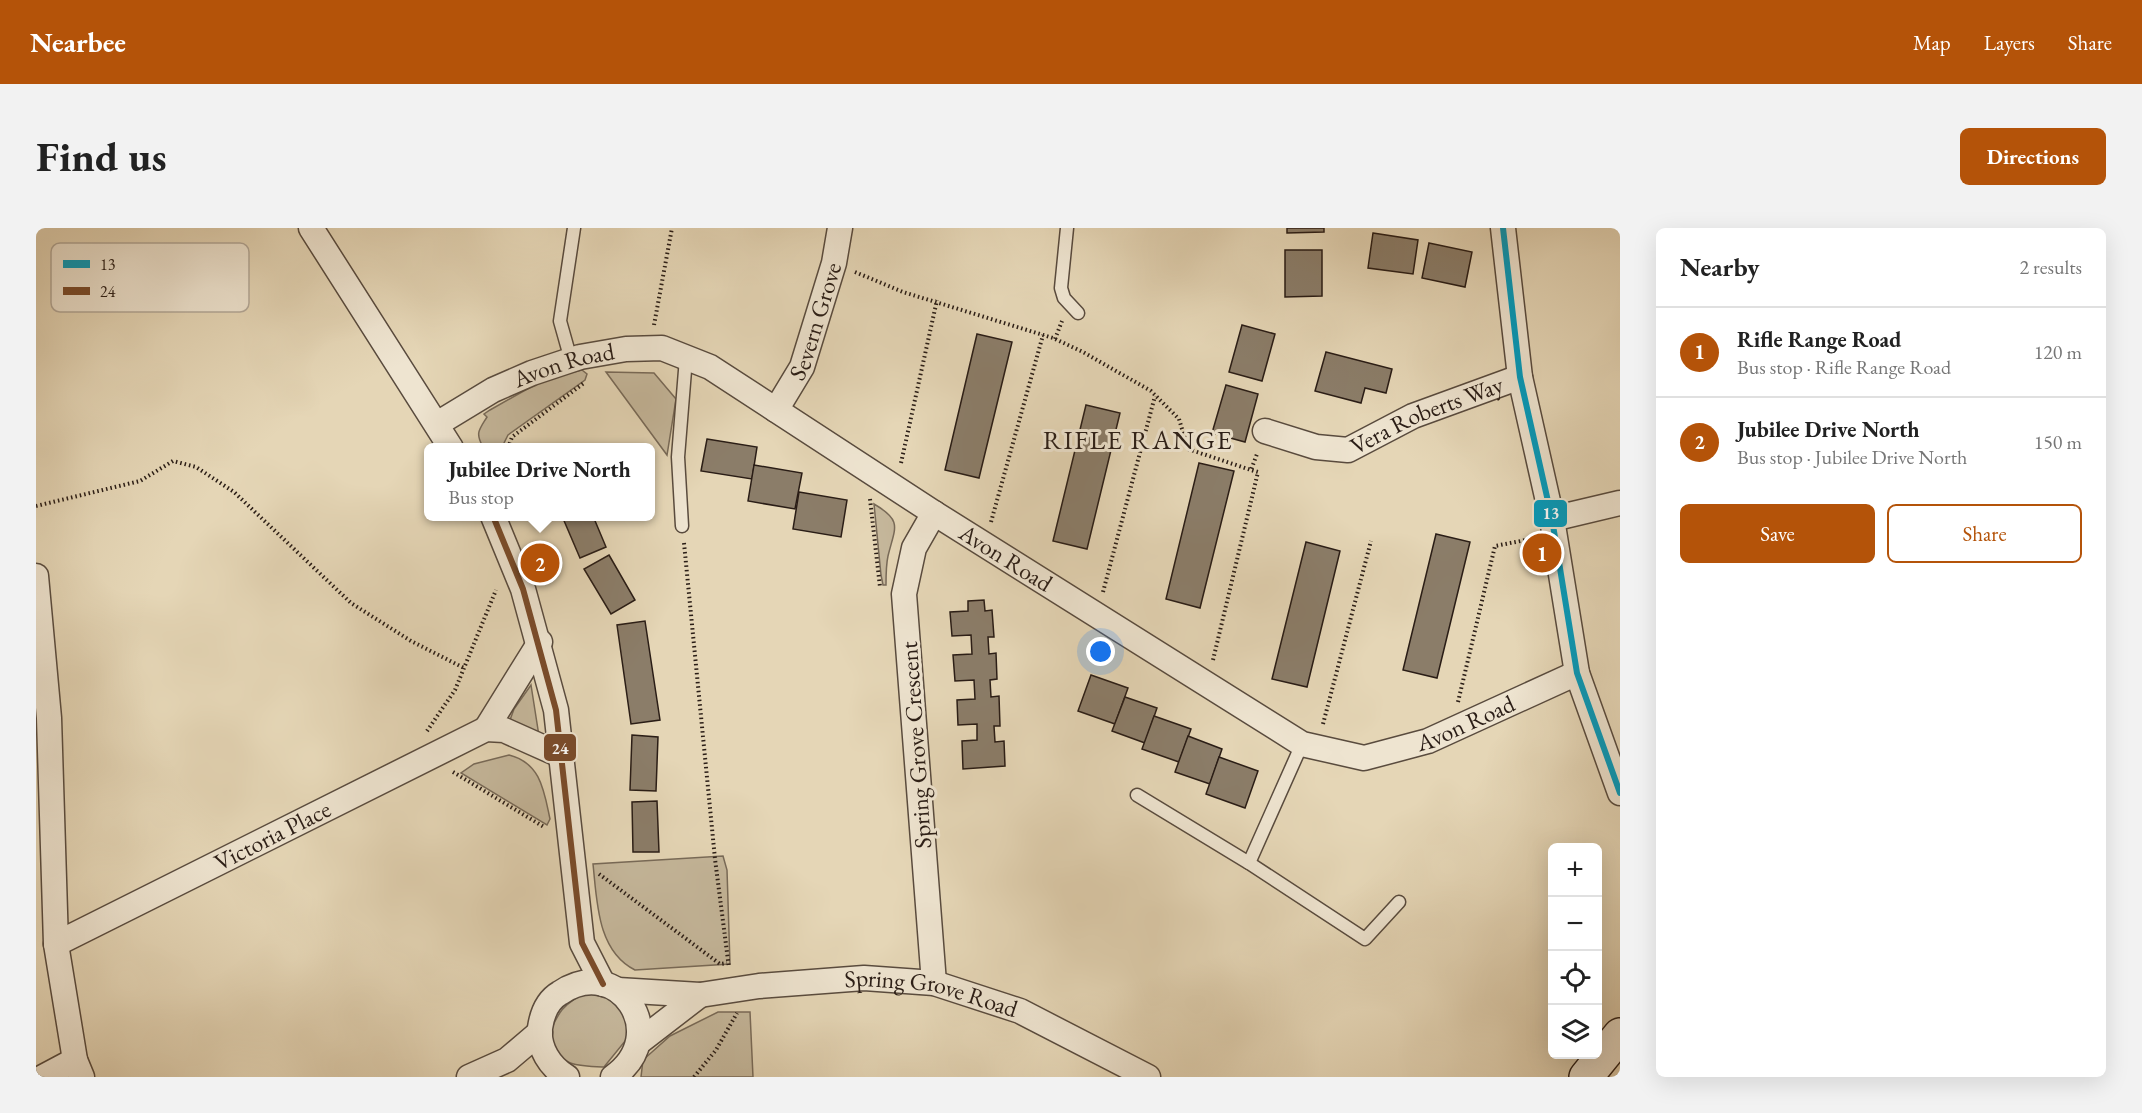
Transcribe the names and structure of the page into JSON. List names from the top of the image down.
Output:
{
  "streets": {
    "street": [
      "Severn Grove",
      "Avon Road",
      "Vera Roberts Way",
      "Spring Grove Crescent",
      "Victoria Place",
      "Spring Grove Road"
    ]
  },
  "crossings": [
    ["Severn Grove", "Avon Road"],
    ["Avon Road", "Spring Grove Crescent"],
    ["Spring Grove Crescent", "Spring Grove Road"]
  ],
  "districts": ["RIFLE RANGE"],
  "lines": ["transit line 13", "transit line 24"],
  "legend": ["13", "24"],
  "page": {
    "header": "Nearbee",
    "nav": ["Map", "Layers", "Share"],
    "buttons": [
      "Directions",
      ["Save", "Share"]
    ],
    "title": "Find us",
    "heading": ["Nearby", "2 results"],
    "list": [
      {
        "mark": "1",
        "name": "Rifle Range Road",
        "note": "Bus stop · Rifle Range Road",
        "value": "120 m"
      },
      {
        "mark": "2",
        "name": "Jubilee Drive North",
        "note": "Bus stop · Jubilee Drive North",
        "value": "150 m"
      }
    ],
    "popup": ["Jubilee Drive North", "Bus stop"],
    "pins": ["1", "2"],
    "map_buttons": ["+", "−"]
  }
}
